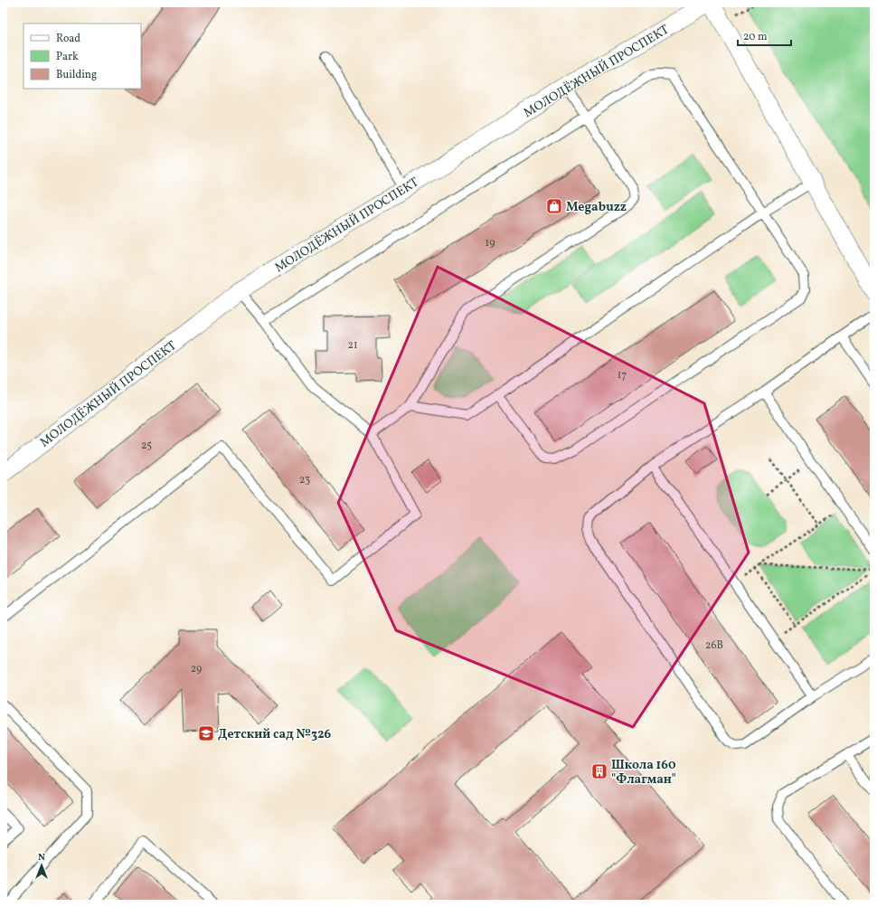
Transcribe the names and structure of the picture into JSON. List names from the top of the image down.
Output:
{
  "streets": {
    "street": ["МОЛОДЁЖНЫЙ ПРОСПЕКТ"]
  },
  "places": {
    "shop": ["Megabuzz"],
    "school or university": ["Детский сад №326"],
    "building": ["Школа 160 \"Флагман\""]
  },
  "house_numbers": [
    "19",
    "21",
    "17",
    "25",
    "23",
    "26В",
    "29"
  ],
  "legend": ["Road", "Park", "Building"],
  "scale_bar": "20 m",
  "north": "top"
}
